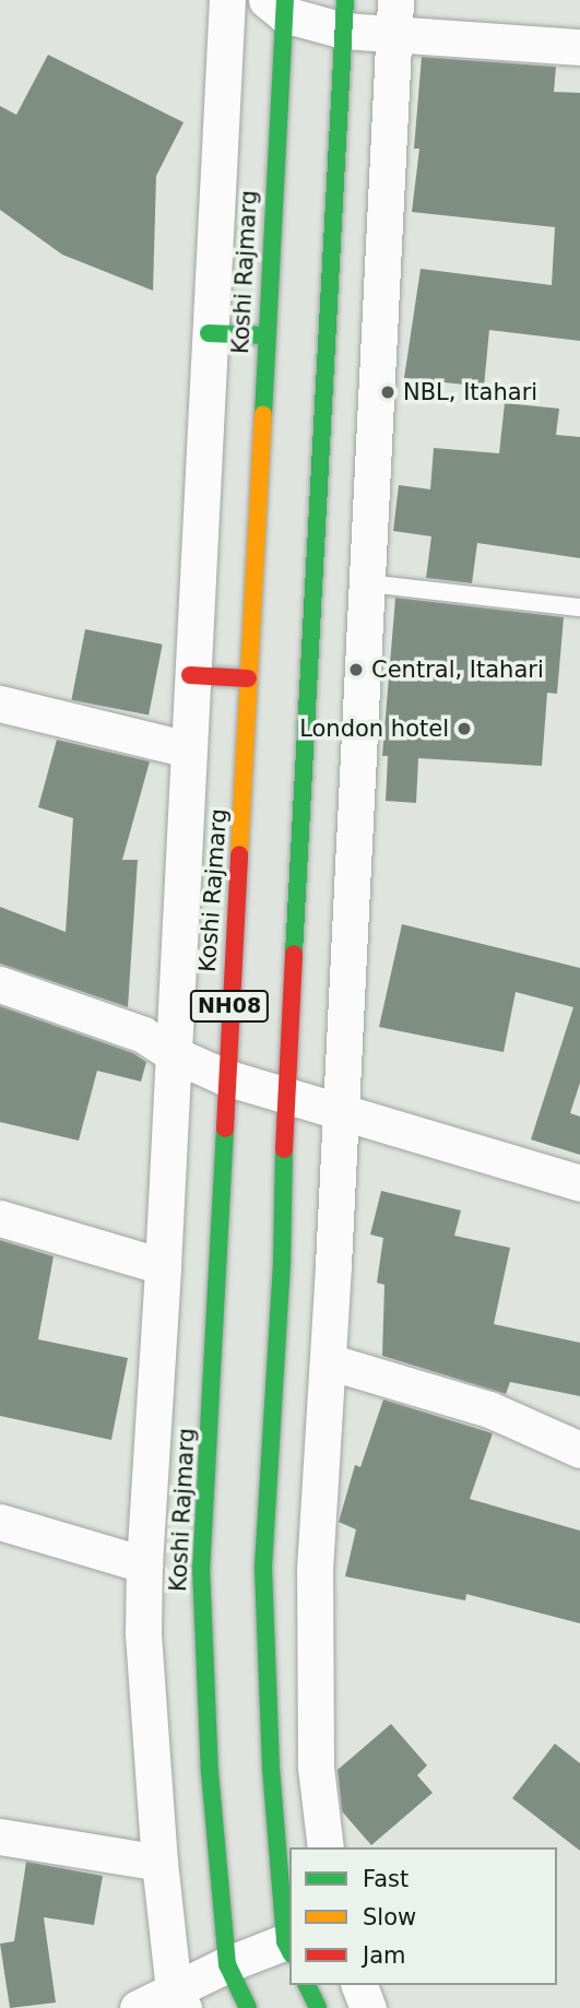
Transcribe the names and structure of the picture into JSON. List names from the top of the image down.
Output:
{
  "streets": {
    "main road": ["Koshi Rajmarg", "NH08"]
  },
  "places": ["NBL, Itahari", "Central, Itahari", "London hotel"],
  "legend": ["Fast", "Slow", "Jam"]
}
